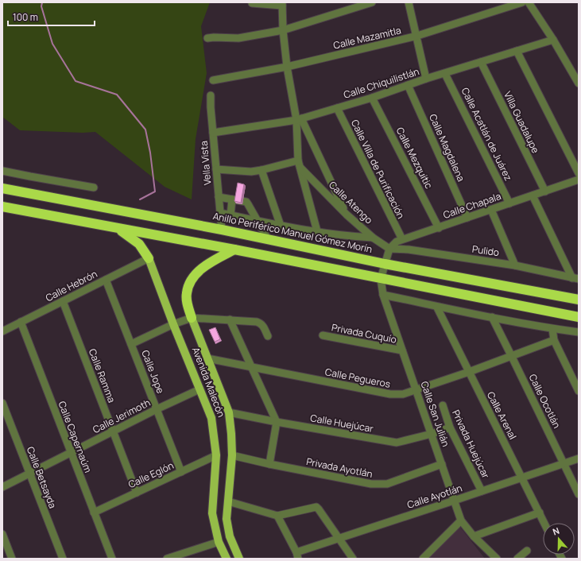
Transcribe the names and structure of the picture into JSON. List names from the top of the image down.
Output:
{
  "streets": {
    "highway": ["Anillo Periférico Manuel Gómez Morín", "Avenida Malecón"],
    "street": [
      "Calle Mazamitla",
      "Calle Chiquilistlán",
      "Villa Guadalupe",
      "Calle Acatlán de Juárez",
      "Calle Magdalena",
      "Calle Mezquitic",
      "Vella Vista",
      "Calle Villa de Purificación",
      "Calle Atengo",
      "Calle Chapala",
      "Pulido",
      "Calle Hebrón",
      "Privada Cuquío",
      "Calle Jope",
      "Calle Ramma",
      "Calle Pegueros",
      "Calle Ocotlán",
      "Calle San Julián",
      "Calle Arenal",
      "Calle Jerimoth",
      "Calle Huejúcar",
      "Calle Capernaúm",
      "Privada Huejúcar",
      "Privada Ayotlán",
      "Calle Eglón",
      "Calle Betsayda",
      "Calle Ayotlán"
    ]
  },
  "crossings": [
    ["Calle Chiquilistlán", "Villa Guadalupe"],
    ["Calle Chiquilistlán", "Calle Acatlán de Juárez"],
    ["Calle Chiquilistlán", "Calle Magdalena"],
    ["Calle Chiquilistlán", "Calle Mezquitic"],
    ["Calle Chiquilistlán", "Vella Vista"],
    ["Calle Chiquilistlán", "Calle Villa de Purificación"],
    ["Villa Guadalupe", "Calle Chapala"],
    ["Calle Acatlán de Juárez", "Calle Chapala"],
    ["Calle Magdalena", "Calle Chapala"],
    ["Calle Mezquitic", "Calle Chapala"],
    ["Vella Vista", "Anillo Periférico Manuel Gómez Morín"],
    ["Calle Villa de Purificación", "Calle Chapala"],
    ["Calle Atengo", "Calle Chapala"],
    ["Calle Atengo", "Pulido"],
    ["Calle Chapala", "Pulido"],
    ["Anillo Periférico Manuel Gómez Morín", "Calle San Julián"],
    ["Calle Hebrón", "Calle Jope"],
    ["Calle Hebrón", "Calle Ramma"],
    ["Calle Hebrón", "Avenida Malecón"],
    ["Calle Hebrón", "Calle Capernaúm"],
    ["Privada Cuquío", "Calle San Julián"],
    ["Calle Jope", "Calle Jerimoth"],
    ["Calle Jope", "Calle Eglón"],
    ["Calle Ramma", "Calle Jerimoth"],
    ["Calle Ramma", "Calle Eglón"],
    ["Calle Pegueros", "Avenida Malecón"],
    ["Calle Pegueros", "Calle Ocotlán"],
    ["Calle Pegueros", "Calle San Julián"],
    ["Calle Pegueros", "Calle Arenal"],
    ["Avenida Malecón", "Calle Jerimoth"],
    ["Avenida Malecón", "Calle Huejúcar"],
    ["Avenida Malecón", "Privada Ayotlán"],
    ["Avenida Malecón", "Calle Eglón"],
    ["Calle Ocotlán", "Calle Ayotlán"],
    ["Calle San Julián", "Calle Huejúcar"],
    ["Calle San Julián", "Privada Ayotlán"],
    ["Calle San Julián", "Calle Ayotlán"],
    ["Calle Arenal", "Calle Ayotlán"],
    ["Calle Jerimoth", "Calle Capernaúm"],
    ["Calle Jerimoth", "Calle Betsayda"],
    ["Calle Huejúcar", "Privada Huejúcar"],
    ["Calle Capernaúm", "Calle Eglón"],
    ["Privada Huejúcar", "Calle Ayotlán"]
  ],
  "scale_bar": "100 m",
  "north": "top"
}
